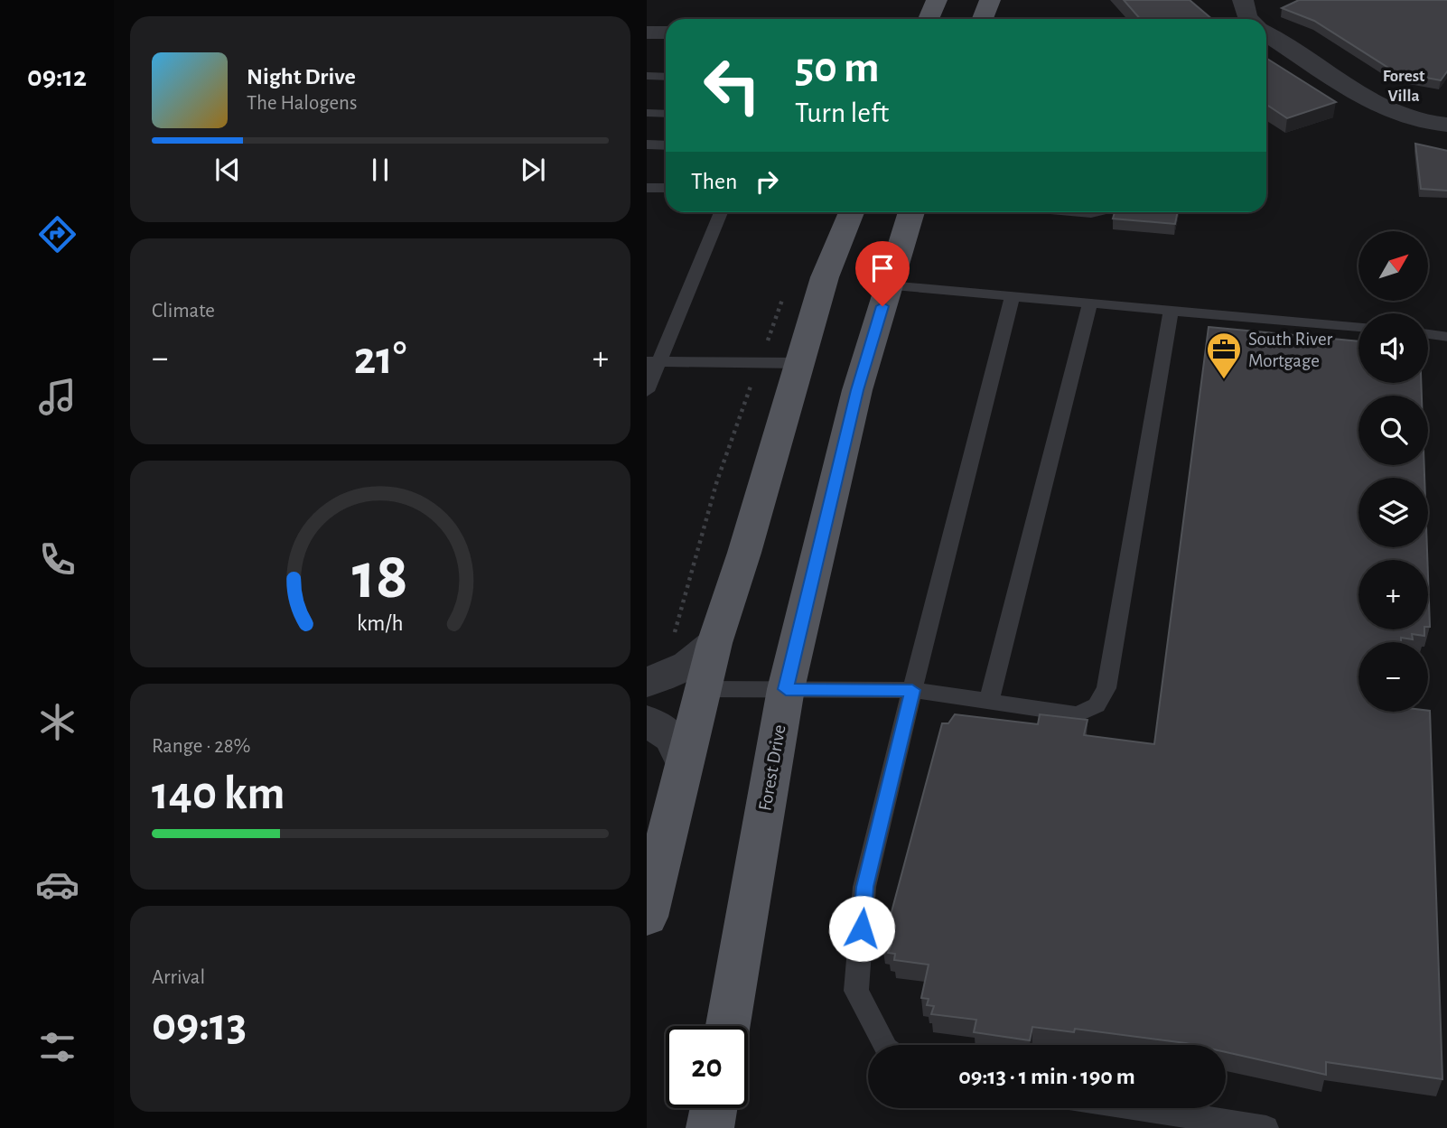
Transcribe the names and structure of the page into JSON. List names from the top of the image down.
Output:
{
  "streets": {
    "main road": ["Forest Drive"]
  },
  "districts": ["Forest Villa"],
  "places": {
    "office": ["South River Mortgage"]
  },
  "north": "top right",
  "page": {
    "tabs": "09:12",
    "turn": ["50 m", "Turn left"],
    "song": ["Night Drive", "The Halogens"],
    "then": "Then",
    "map_buttons": ["+", "−"],
    "tile": [
      "Climate",
      ["Range · 28%", "140 km"],
      ["Arrival", "09:13"]
    ],
    "heat": ["−", "21°", "+"],
    "limit": "20",
    "trip": "09:13 · 1 min · 190 m",
    "gauge": ["18", "km/h"]
  }
}
